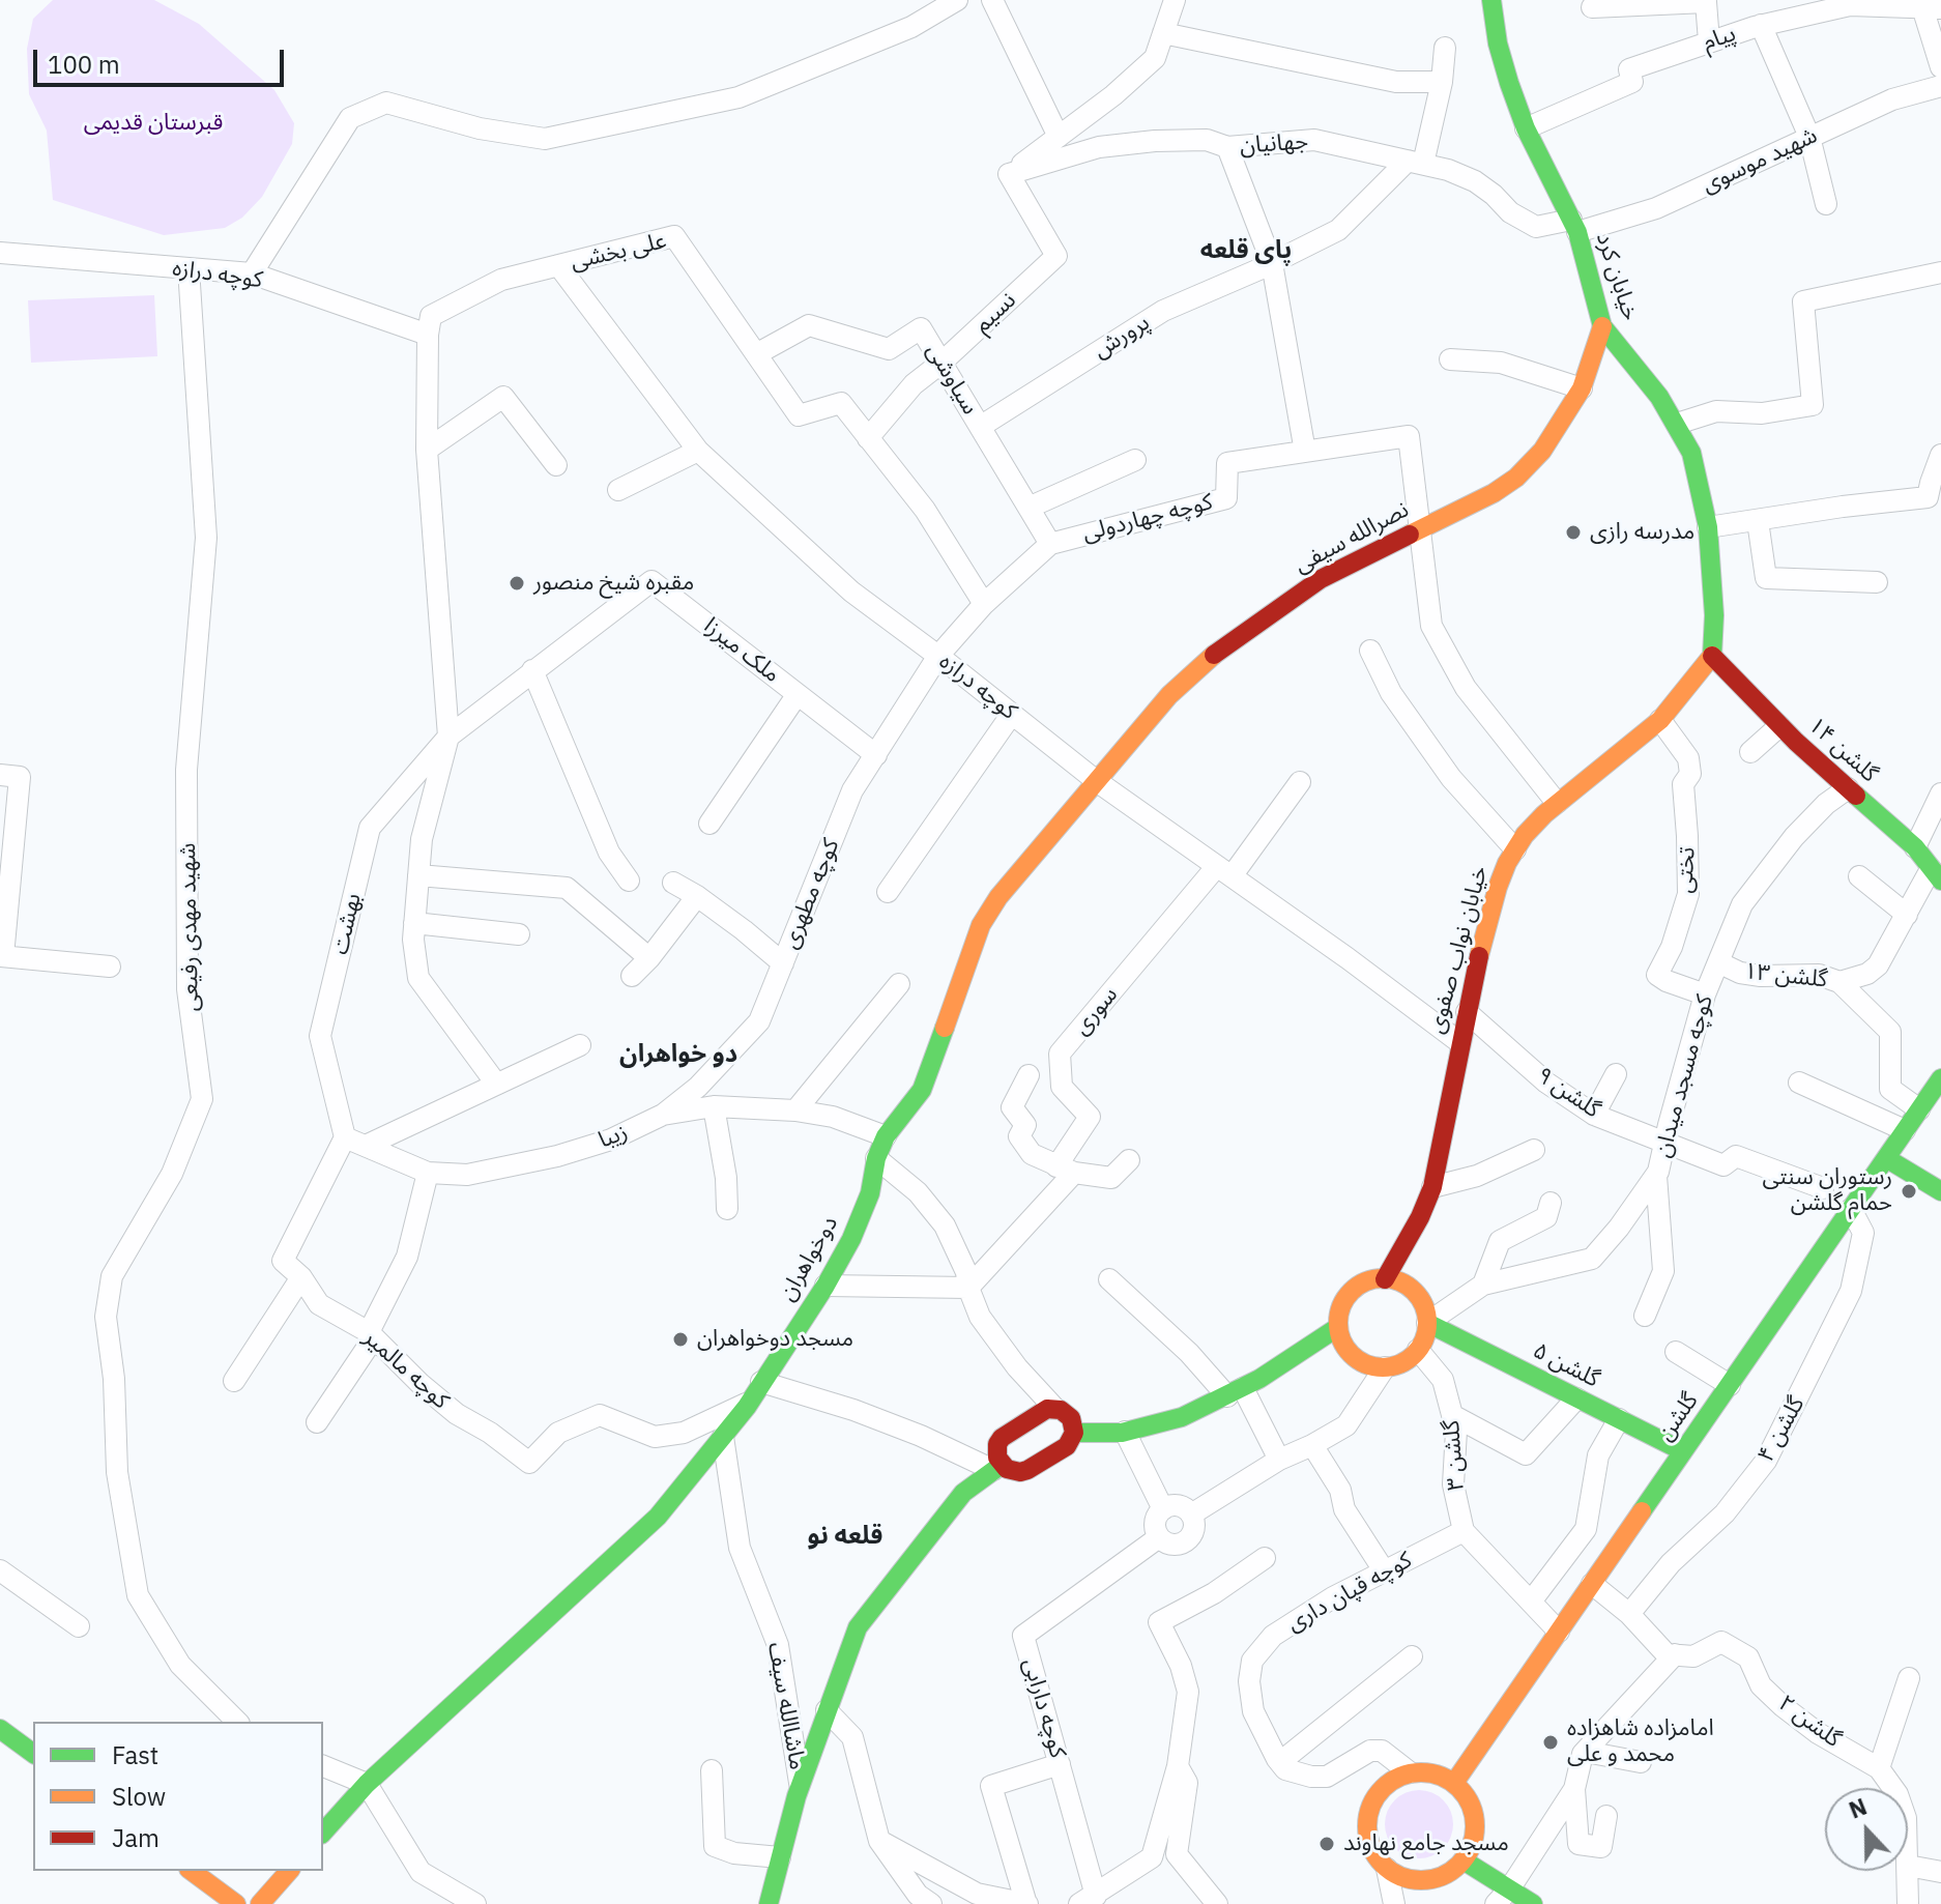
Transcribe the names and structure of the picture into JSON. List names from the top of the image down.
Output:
{
  "streets": {
    "street": [
      "پیام",
      "جهانیان",
      "شهید موسوی",
      "علی بخشی",
      "کوچه درازه",
      "خیابان کرد",
      "نسیم",
      "پرورش",
      "سیاوشی",
      "کوچه چهاردولی",
      "نصرالله سیفی",
      "ملک میرزا",
      "گلشن ۱۴",
      "تختی",
      "کوچه مطهری",
      "بهشت",
      "شهید مهدی رفیعی",
      "خیابان نواب صفوی",
      "گلشن ۱۳",
      "سوری",
      "کوچه مسجد میدان",
      "گلشن ۹",
      "زیبا",
      "دوخواهران",
      "گلشن ۵",
      "کوچه مالمیر",
      "گلشن",
      "گلشن ۴",
      "گلشن ۳",
      "کوچه قپان داری",
      "ماشاالله سیف",
      "کوچه دارابی",
      "گلشن ۲"
    ]
  },
  "crossings": [
    ["پیام", "خیابان کرد"],
    ["جهانیان", "شهید موسوی"],
    ["جهانیان", "خیابان کرد"],
    ["جهانیان", "نسیم"],
    ["جهانیان", "پرورش"],
    ["شهید موسوی", "خیابان کرد"],
    ["علی بخشی", "کوچه درازه"],
    ["علی بخشی", "نسیم"],
    ["علی بخشی", "سیاوشی"],
    ["کوچه درازه", "نصرالله سیفی"],
    ["کوچه درازه", "کوچه مطهری"],
    ["کوچه درازه", "شهید مهدی رفیعی"],
    ["کوچه درازه", "خیابان نواب صفوی"],
    ["کوچه درازه", "سوری"],
    ["کوچه درازه", "دوخواهران"],
    ["خیابان کرد", "نصرالله سیفی"],
    ["خیابان کرد", "گلشن ۱۴"],
    ["خیابان کرد", "خیابان نواب صفوی"],
    ["نسیم", "سیاوشی"],
    ["پرورش", "سیاوشی"],
    ["سیاوشی", "کوچه چهاردولی"],
    ["سیاوشی", "کوچه مطهری"],
    ["کوچه چهاردولی", "نصرالله سیفی"],
    ["کوچه چهاردولی", "کوچه مطهری"],
    ["نصرالله سیفی", "دوخواهران"],
    ["ملک میرزا", "کوچه مطهری"],
    ["ملک میرزا", "بهشت"],
    ["گلشن ۱۴", "خیابان نواب صفوی"],
    ["گلشن ۱۴", "کوچه مسجد میدان"],
    ["تختی", "خیابان نواب صفوی"],
    ["تختی", "کوچه مسجد میدان"],
    ["کوچه مطهری", "زیبا"],
    ["بهشت", "زیبا"],
    ["بهشت", "کوچه مالمیر"],
    ["خیابان نواب صفوی", "کوچه مسجد میدان"],
    ["خیابان نواب صفوی", "گلشن ۹"],
    ["خیابان نواب صفوی", "گلشن ۵"],
    ["خیابان نواب صفوی", "گلشن ۳"],
    ["گلشن ۱۳", "کوچه مسجد میدان"],
    ["گلشن ۱۳", "گلشن"],
    ["کوچه مسجد میدان", "گلشن ۹"],
    ["کوچه مسجد میدان", "گلشن ۵"],
    ["کوچه مسجد میدان", "گلشن ۳"],
    ["زیبا", "دوخواهران"],
    ["زیبا", "کوچه مالمیر"],
    ["دوخواهران", "کوچه مالمیر"],
    ["دوخواهران", "ماشاالله سیف"],
    ["گلشن ۵", "گلشن"],
    ["گلشن ۵", "گلشن ۳"],
    ["گلشن", "گلشن ۴"],
    ["گلشن ۳", "کوچه قپان داری"]
  ],
  "districts": ["پای قلعه", "دو خواهران", "قلعه نو"],
  "parks": ["قبرستان قدیمی"],
  "places": [
    "مدرسه رازی",
    "مقبره شیخ منصور",
    "رستوران سنتی حمام گلشن",
    "مسجد دوخواهران",
    "امامزاده شاهزاده محمد و علی",
    "مسجد جامع نهاوند"
  ],
  "legend": ["Fast", "Slow", "Jam"],
  "scale_bar": "100 m",
  "north": "top"
}
